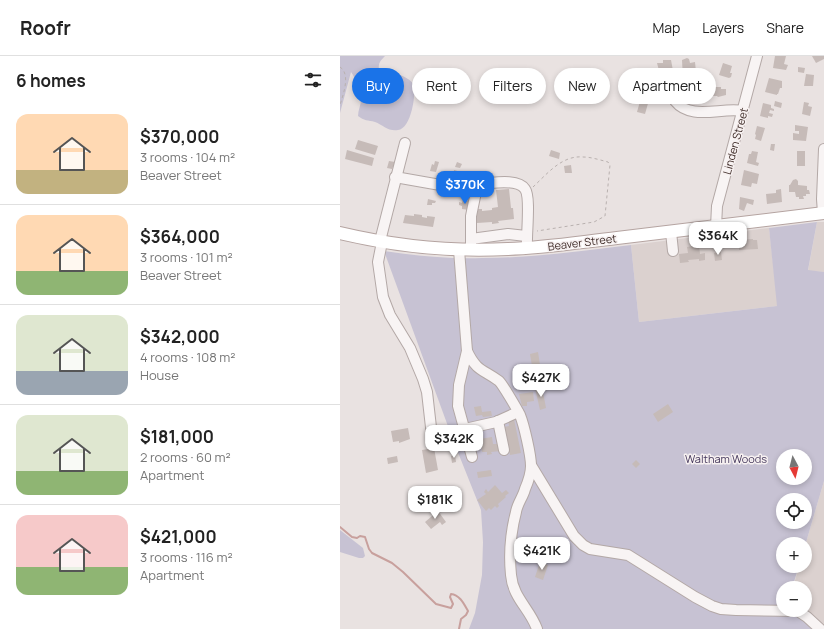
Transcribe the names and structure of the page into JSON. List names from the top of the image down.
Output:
{
  "streets": {
    "main road": ["Beaver Street"],
    "street": ["Linden Street"]
  },
  "crossings": [
    ["Linden Street", "Beaver Street"]
  ],
  "parks": ["Waltham Woods"],
  "north": "bottom",
  "page": {
    "header": "Roofr",
    "nav": ["Map", "Layers", "Share"],
    "heading": "6 homes",
    "chip": [
      "Buy",
      "Rent",
      "Filters",
      "New",
      "Apartment"
    ],
    "list": [
      {
        "name": "$370,000",
        "note": "3 rooms · 104 m² · Beaver Street"
      },
      {
        "name": "$364,000",
        "note": "3 rooms · 101 m² · Beaver Street"
      },
      {
        "name": "$342,000",
        "note": "4 rooms · 108 m² · House"
      },
      {
        "name": "$181,000",
        "note": "2 rooms · 60 m² · Apartment"
      },
      {
        "name": "$421,000",
        "note": "3 rooms · 116 m² · Apartment"
      }
    ],
    "price": [
      "$370K",
      "$364K",
      "$427K",
      "$342K",
      "$181K",
      "$421K"
    ],
    "map_buttons": ["+", "−"]
  }
}
